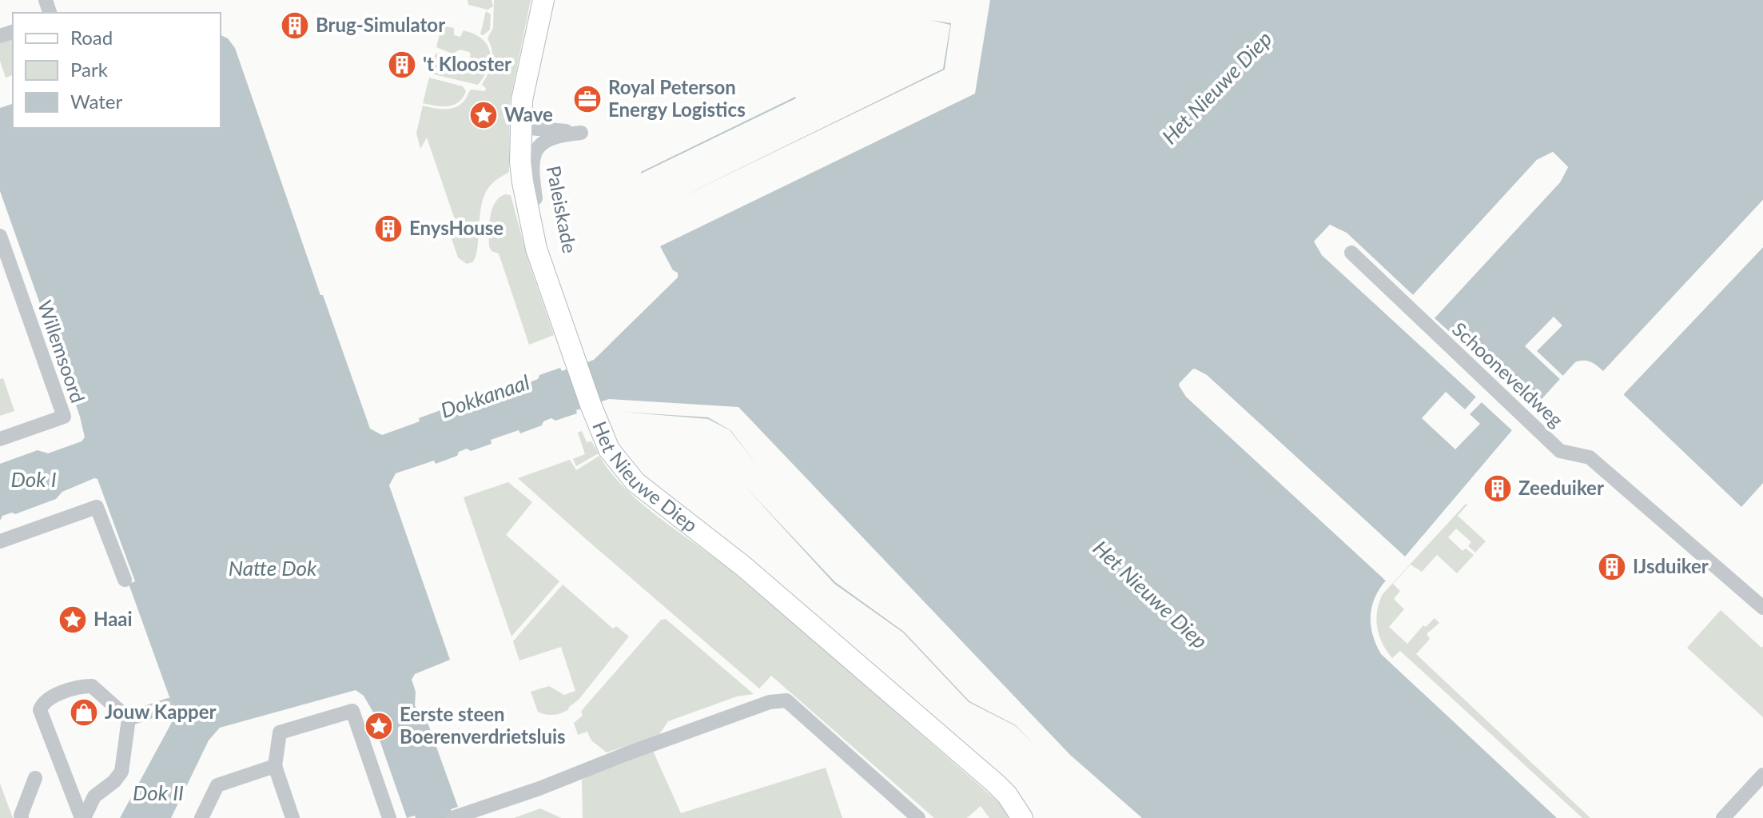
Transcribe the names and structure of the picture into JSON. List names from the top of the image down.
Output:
{
  "streets": {
    "street": [
      "Paleiskade",
      "Willemsoord",
      "Schooneveldweg",
      "Het Nieuwe Diep"
    ]
  },
  "crossings": [
    ["Paleiskade", "Het Nieuwe Diep"]
  ],
  "water": [
    "Het Nieuwe Diep",
    "Dokkanaal",
    "Dok I",
    "Natte Dok",
    "Dok II"
  ],
  "places": {
    "building": [
      "Brug-Simulator",
      "'t Klooster",
      "EnysHouse",
      "Zeeduiker",
      "IJsduiker"
    ],
    "office": ["Royal Peterson Energy Logistics"],
    "place": ["Wave", "Haai", "Eerste steen Boerenverdrietsluis"],
    "shop": ["Jouw Kapper"]
  },
  "legend": ["Road", "Park", "Water"]
}
